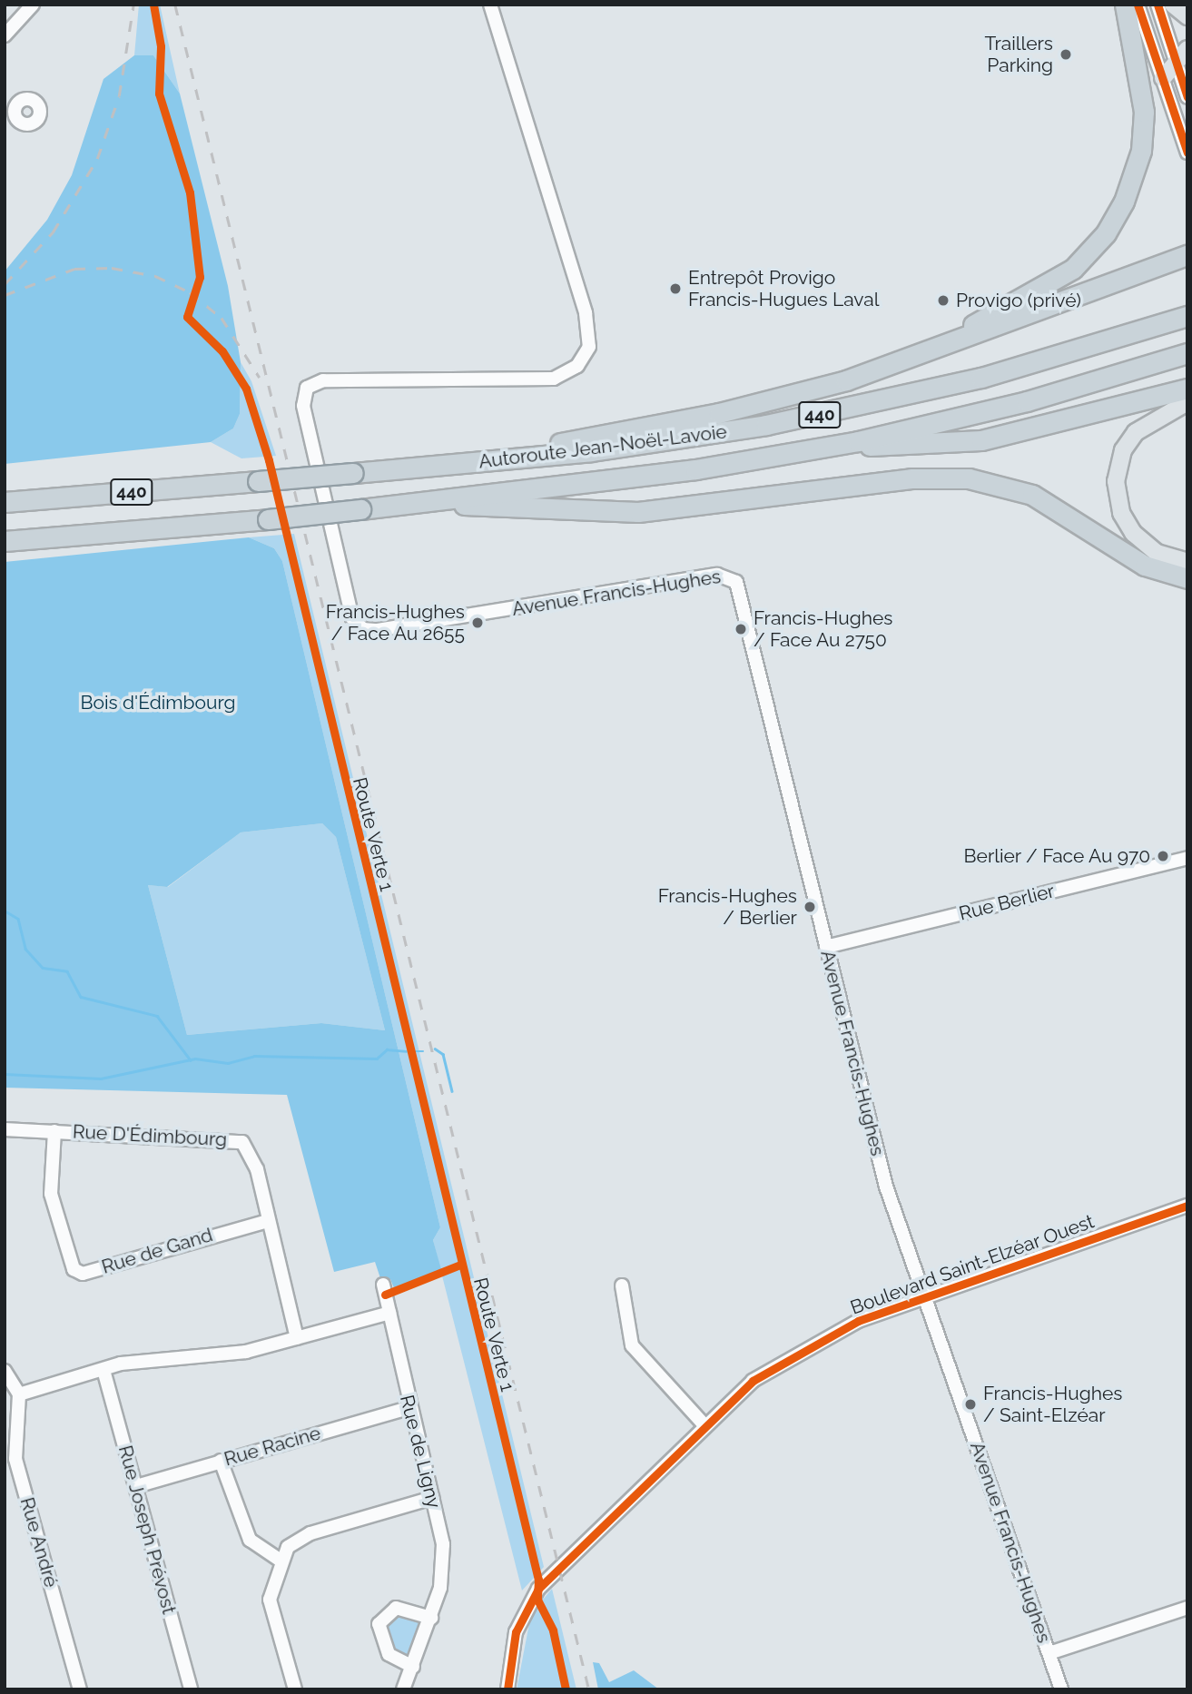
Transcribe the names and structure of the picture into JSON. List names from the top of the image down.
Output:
{
  "streets": {
    "highway": ["440", "Autoroute Jean-Noël-Lavoie"],
    "street": [
      "Avenue Francis-Hughes",
      "Rue Berlier",
      "Rue D'Édimbourg",
      "Rue de Gand",
      "Boulevard Saint-Elzéar Ouest",
      "Rue Racine",
      "Rue de Ligny",
      "Rue Joseph Prévost",
      "Rue André"
    ],
    "cycle path": ["Route Verte 1"]
  },
  "crossings": [
    ["Avenue Francis-Hughes", "Rue Berlier"],
    ["Avenue Francis-Hughes", "Boulevard Saint-Elzéar Ouest"],
    ["Rue D'Édimbourg", "Rue de Gand"],
    ["Rue Racine", "Rue de Ligny"],
    ["Rue Racine", "Rue Joseph Prévost"]
  ],
  "parks": ["Bois d'Édimbourg"],
  "places": [
    "Traillers Parking",
    "Entrepôt Provigo Francis-Hugues Laval",
    "Provigo (privé)",
    "Francis-Hughes / Face Au 2655",
    "Francis-Hughes / Face Au 2750",
    "Berlier / Face Au 970",
    "Francis-Hughes / Berlier",
    "Francis-Hughes / Saint-Elzéar"
  ]
}
